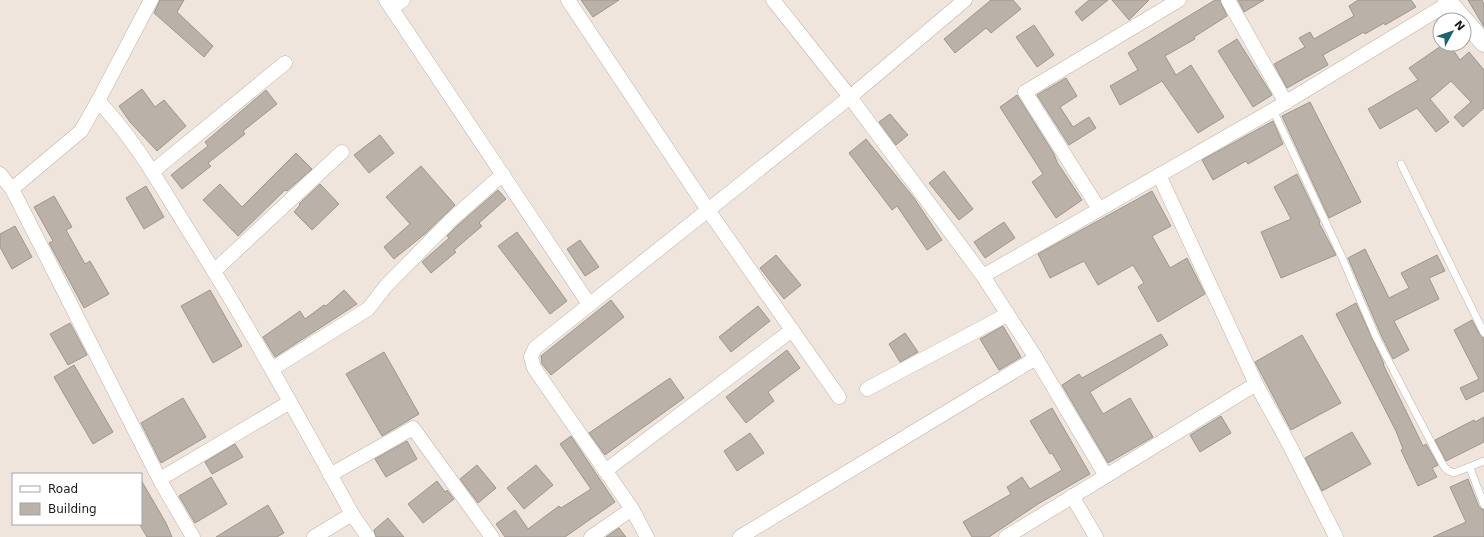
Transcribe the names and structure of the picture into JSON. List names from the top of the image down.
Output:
{
  "legend": ["Road", "Building"],
  "north": "top right"
}
